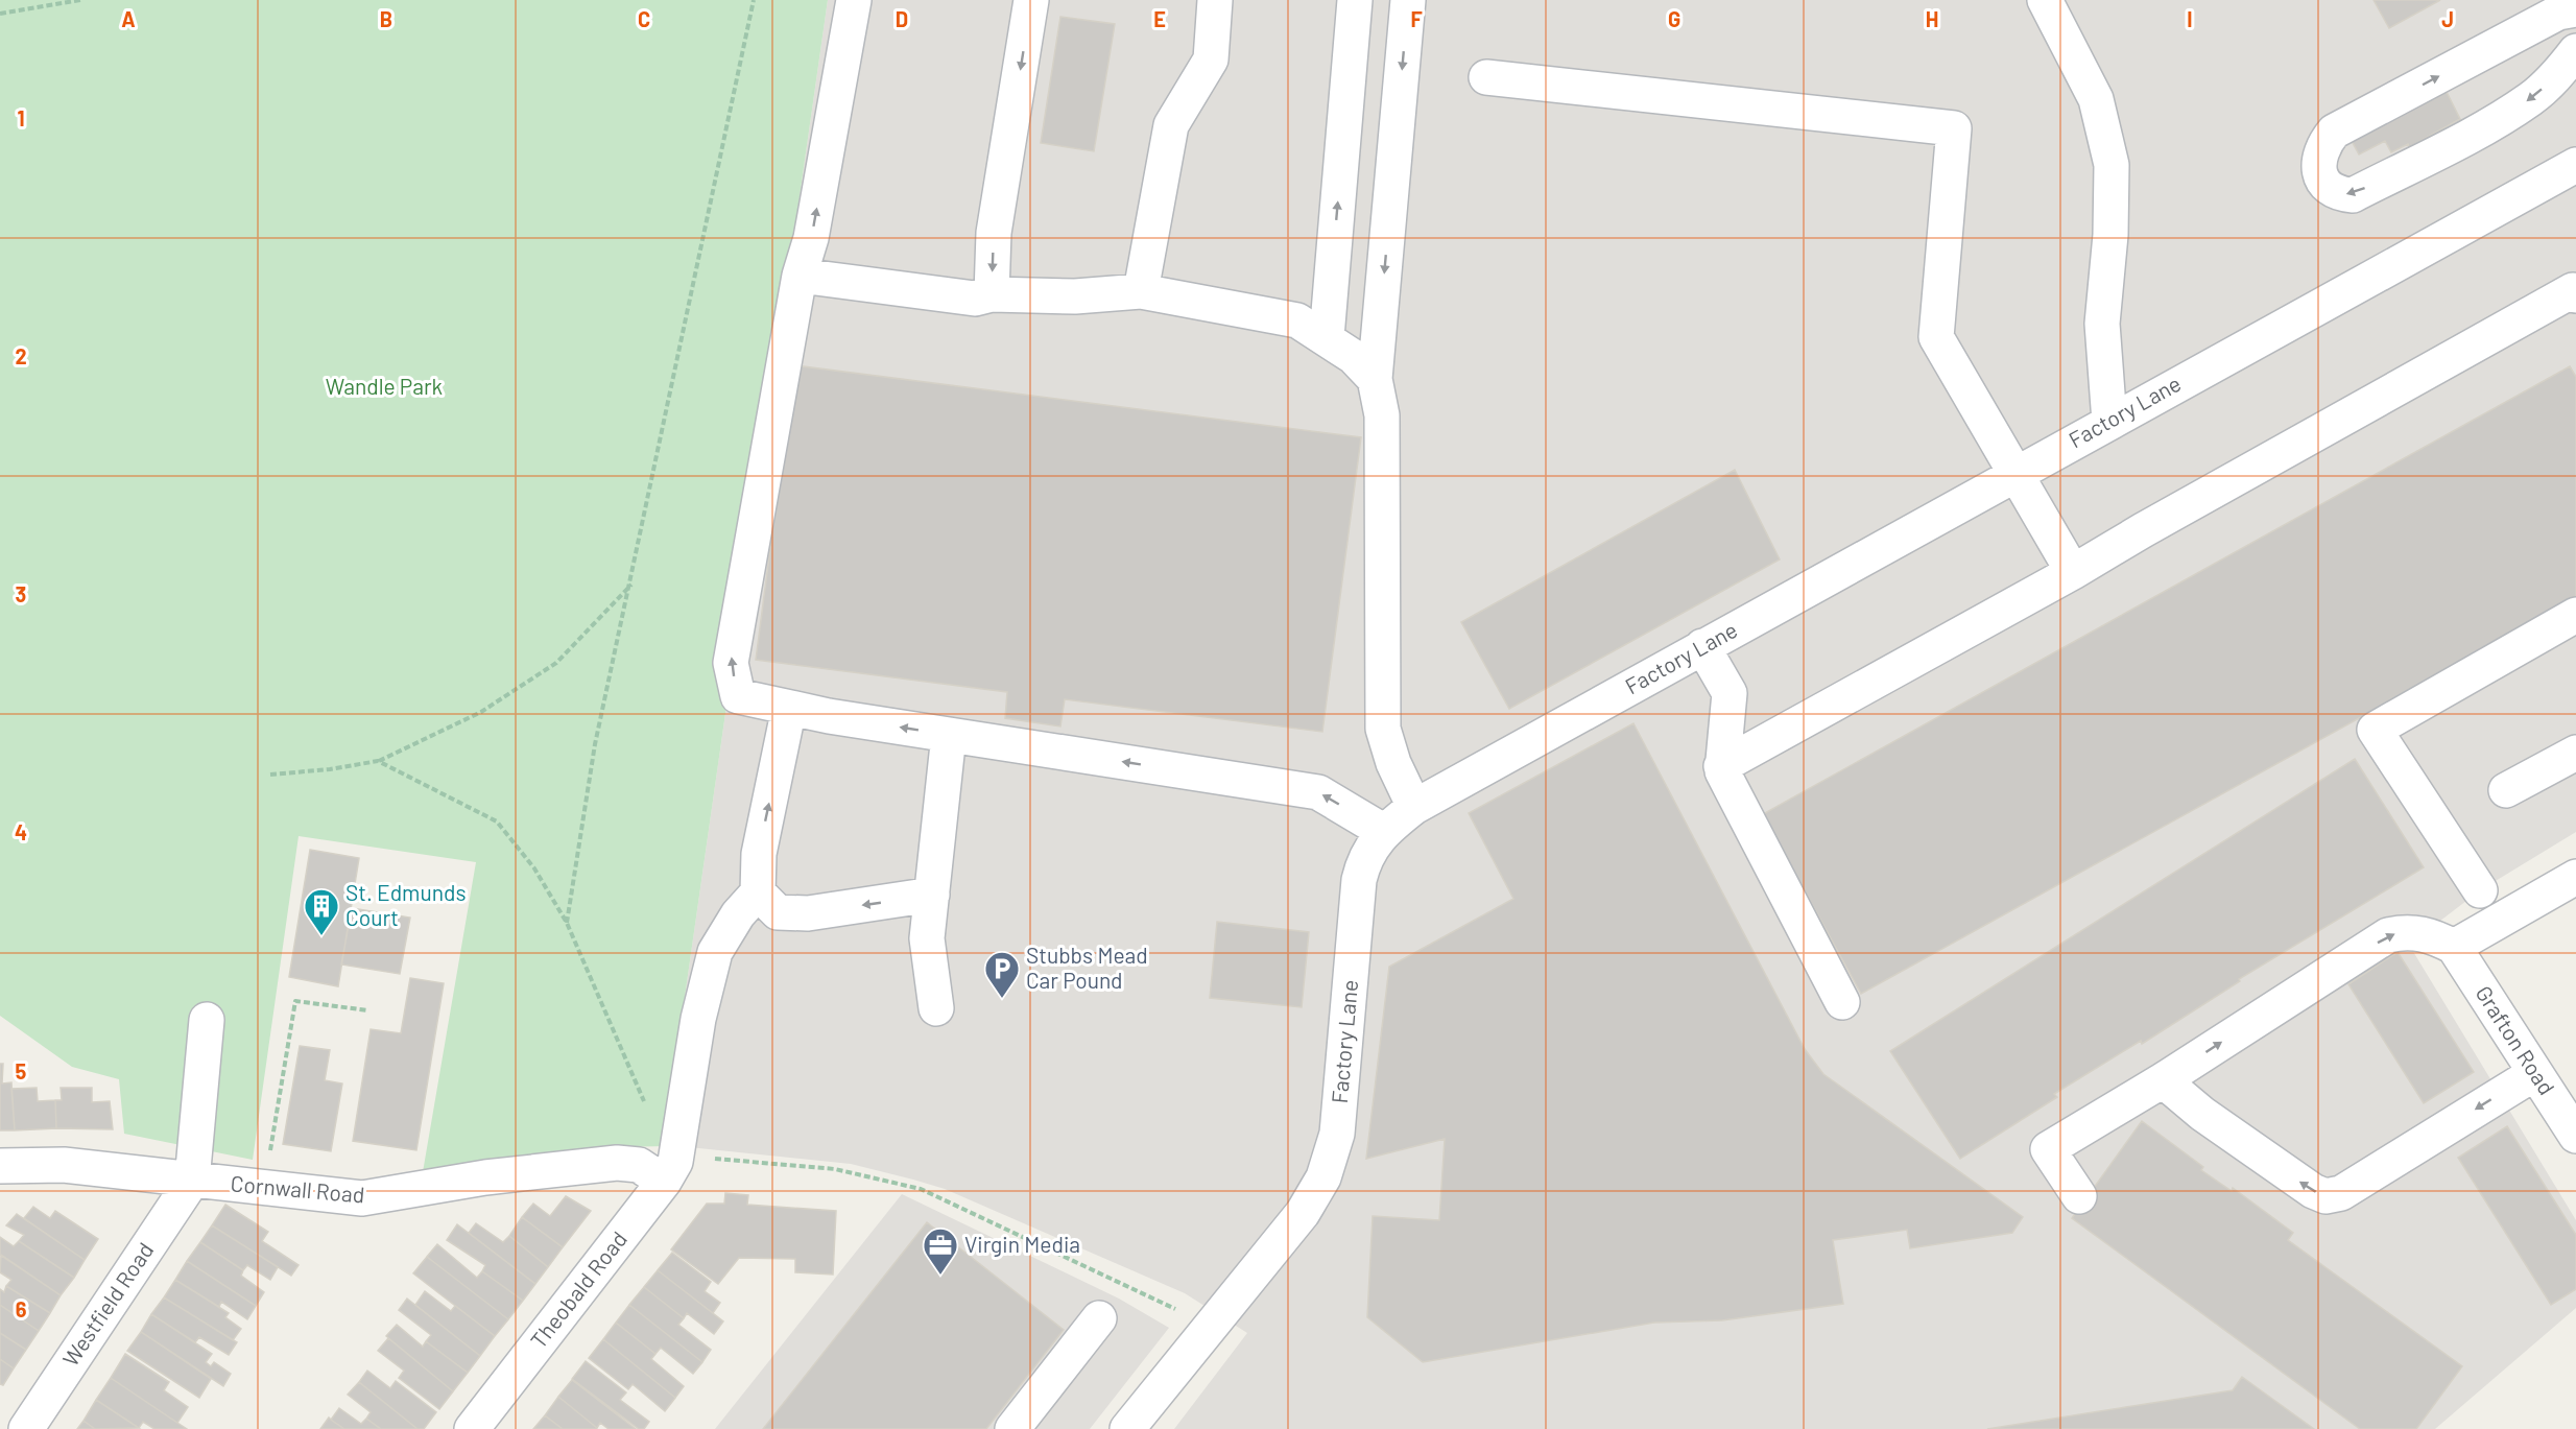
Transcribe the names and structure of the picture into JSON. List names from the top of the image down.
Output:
{
  "streets": {
    "street": [
      "Factory Lane",
      "Grafton Road",
      "Cornwall Road",
      "Theobald Road",
      "Westfield Road"
    ]
  },
  "crossings": [
    ["Cornwall Road", "Theobald Road"],
    ["Cornwall Road", "Westfield Road"]
  ],
  "parks": ["Wandle Park"],
  "places": {
    "building": ["St. Edmunds Court"],
    "parking": ["Stubbs Mead Car Pound"],
    "office": ["Virgin Media"]
  },
  "grid": {
    "columns": [
      "A",
      "B",
      "C",
      "D",
      "E",
      "F",
      "G",
      "H",
      "I",
      "J"
    ],
    "rows": [
      "1",
      "2",
      "3",
      "4",
      "5",
      "6"
    ]
  }
}
